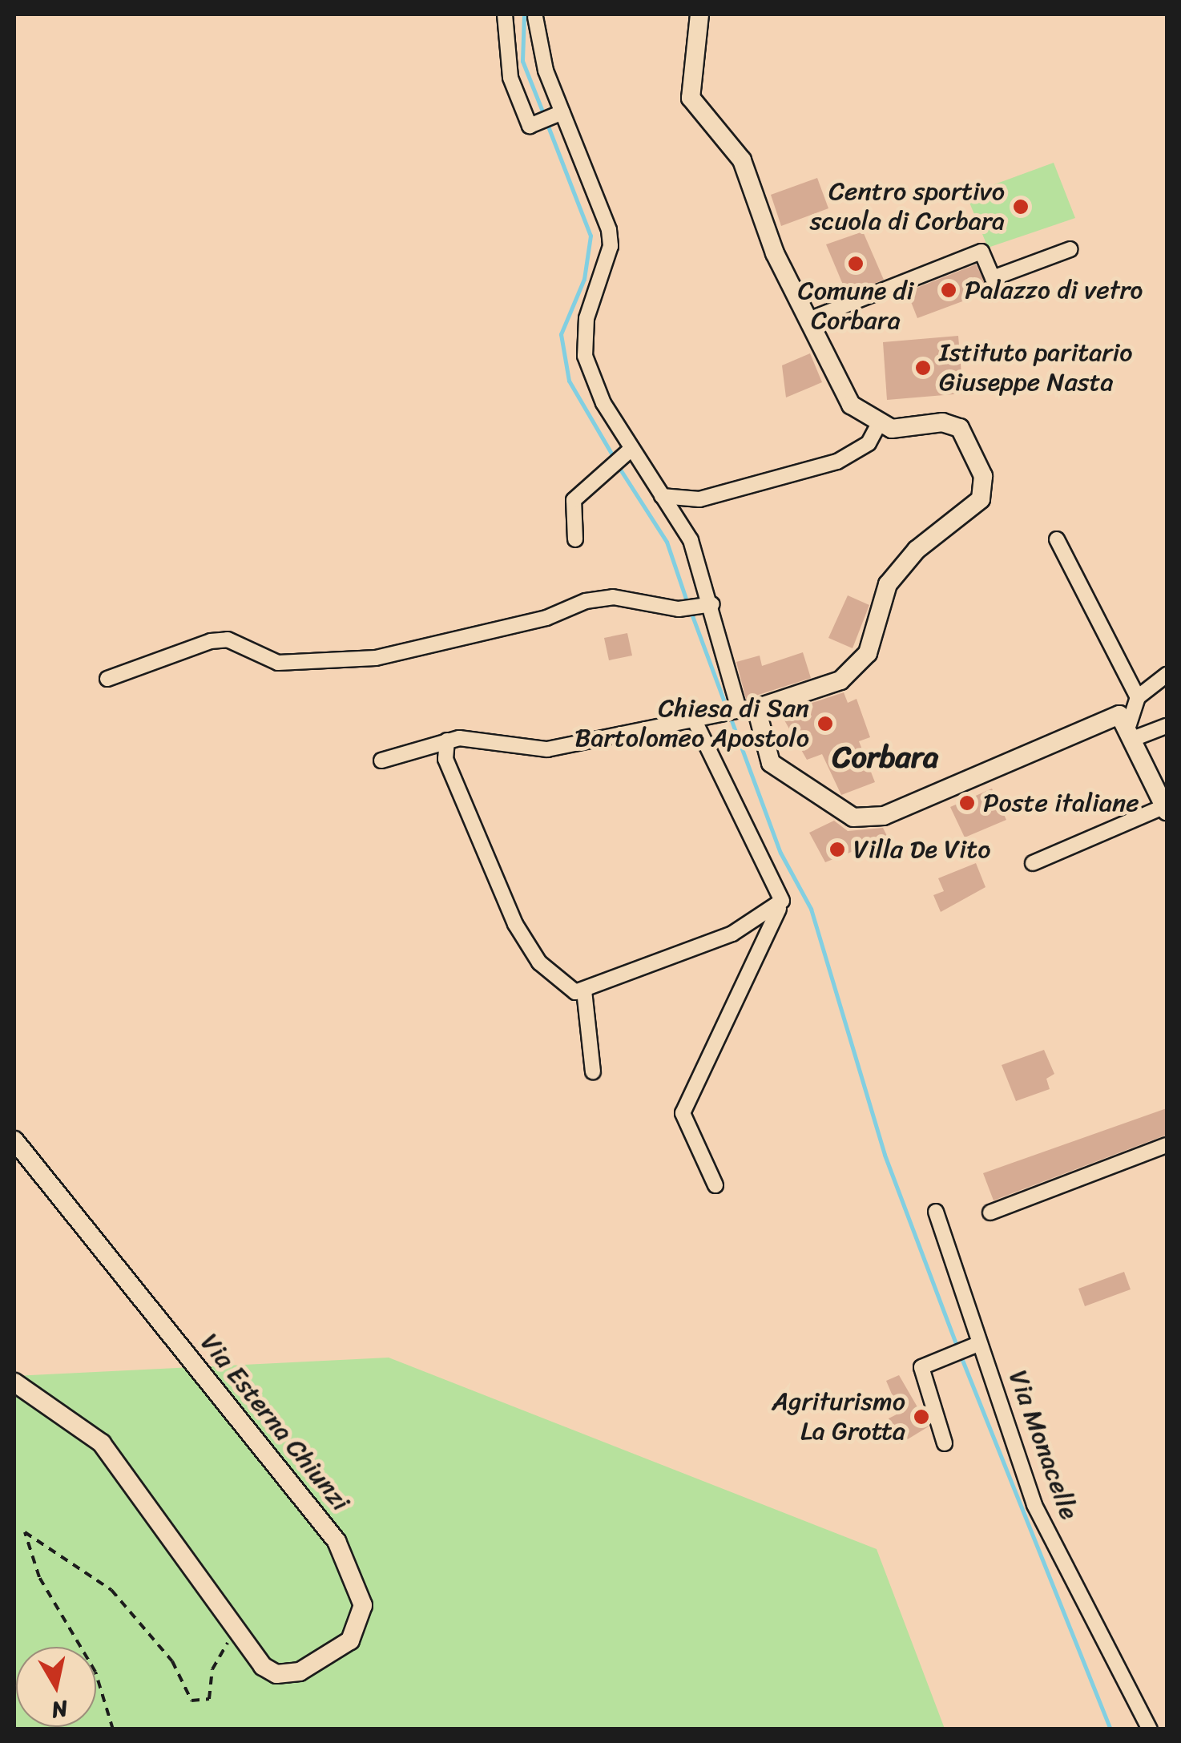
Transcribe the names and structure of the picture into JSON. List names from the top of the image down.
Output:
{
  "streets": {
    "main road": ["Via Esterna Chiunzi"],
    "street": ["Via Monacelle"]
  },
  "districts": ["Corbara"],
  "places": [
    "Centro sportivo scuola di Corbara",
    "Comune di Corbara",
    "Palazzo di vetro",
    "Istituto paritario Giuseppe Nasta",
    "Chiesa di San Bartolomeo Apostolo",
    "Poste italiane",
    "Villa De Vito",
    "Agriturismo La Grotta"
  ],
  "north": "bottom"
}
